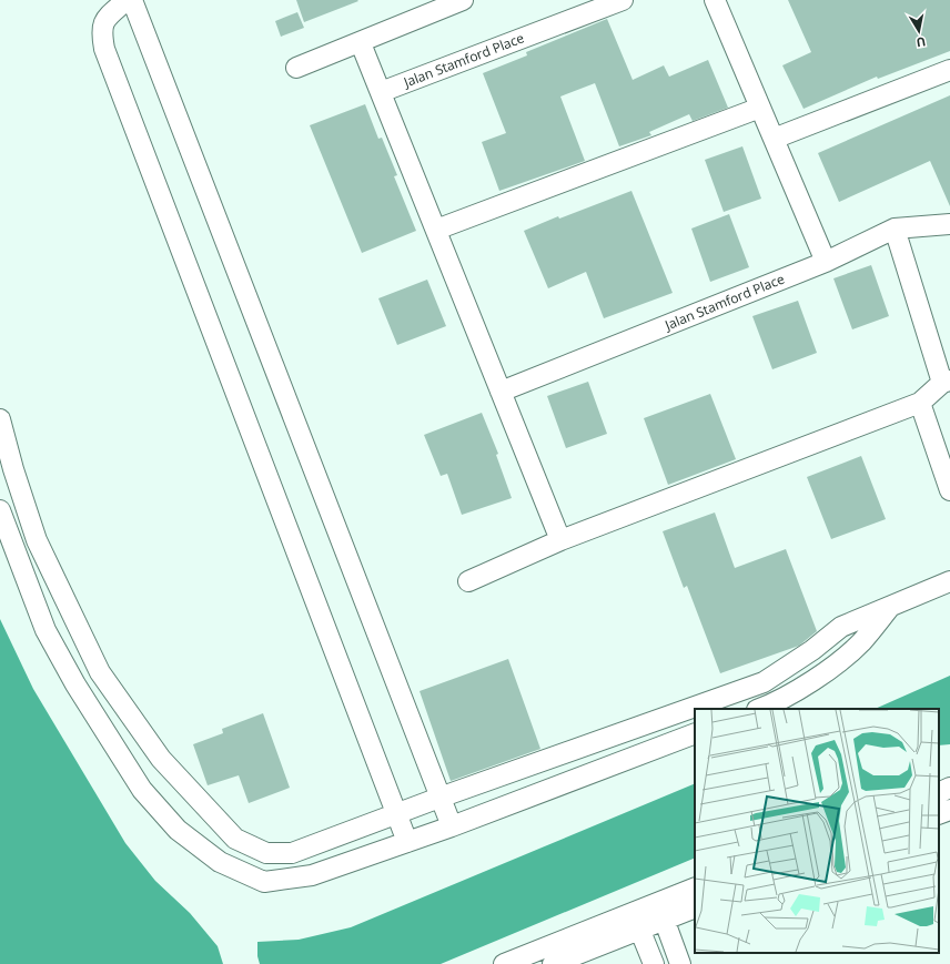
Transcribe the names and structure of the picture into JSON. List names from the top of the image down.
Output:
{
  "streets": {
    "street": ["Jalan Stamford Place"]
  },
  "north": "bottom"
}
